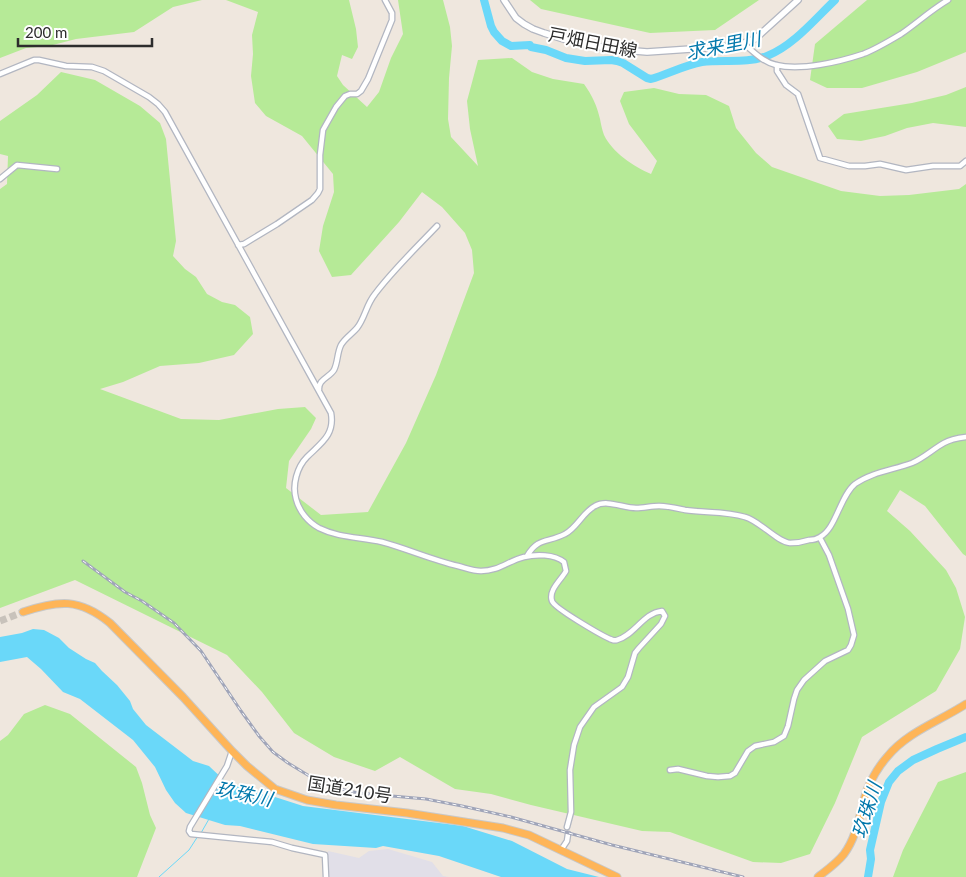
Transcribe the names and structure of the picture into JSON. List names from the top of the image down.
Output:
{
  "streets": {
    "highway": ["国道210号"],
    "main road": ["戸畑日田線"]
  },
  "water": ["求来里川", "玖珠川"],
  "scale_bar": "200 m"
}
